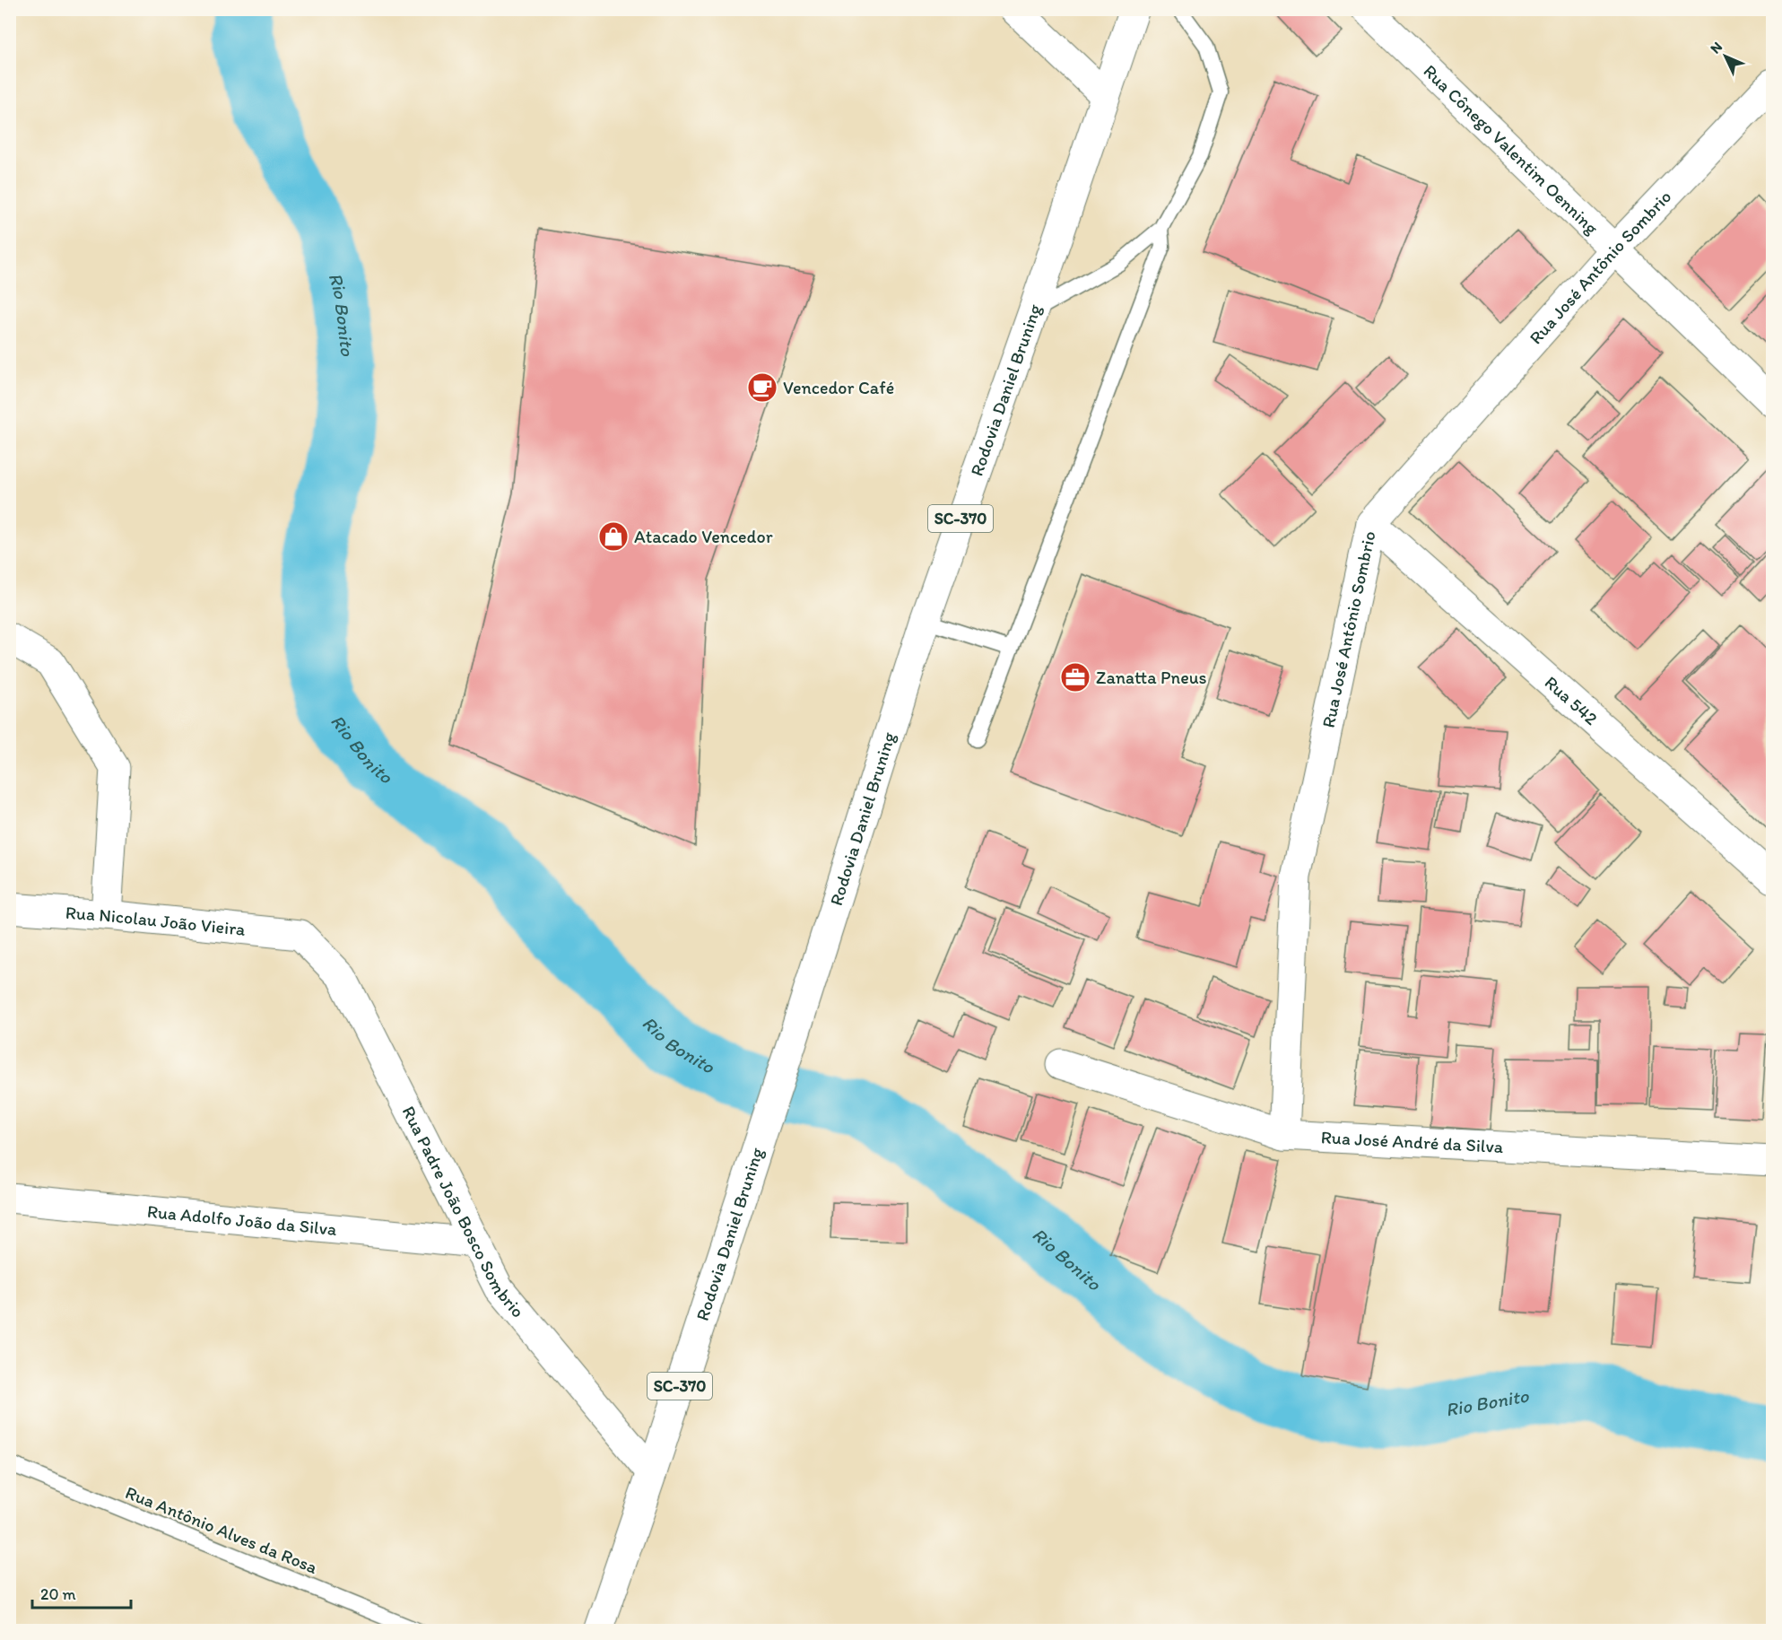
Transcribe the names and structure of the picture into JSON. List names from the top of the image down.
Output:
{
  "streets": {
    "street": [
      "Rua Cônego Valentim Oenning",
      "Rua José Antônio Sombrio",
      "Rodovia Daniel Bruning",
      "SC-370",
      "Rua 542",
      "Rua Nicolau João Vieira",
      "Rua José André da Silva",
      "Rua Padre João Bosco Sombrio",
      "Rua Adolfo João da Silva"
    ],
    "lane": ["Rua Antônio Alves da Rosa"]
  },
  "crossings": [
    ["Rua Cônego Valentim Oenning", "Rua José Antônio Sombrio"],
    ["Rua José Antônio Sombrio", "Rua 542"],
    ["Rua José Antônio Sombrio", "Rua José André da Silva"],
    ["Rodovia Daniel Bruning", "Rua Padre João Bosco Sombrio"],
    ["Rua Nicolau João Vieira", "Rua Padre João Bosco Sombrio"],
    ["Rua Padre João Bosco Sombrio", "Rua Adolfo João da Silva"]
  ],
  "water": ["Rio Bonito"],
  "places": {
    "cafe": ["Vencedor Café"],
    "shop": ["Atacado Vencedor"],
    "office": ["Zanatta Pneus"]
  },
  "scale_bar": "20 m",
  "north": "top left"
}
